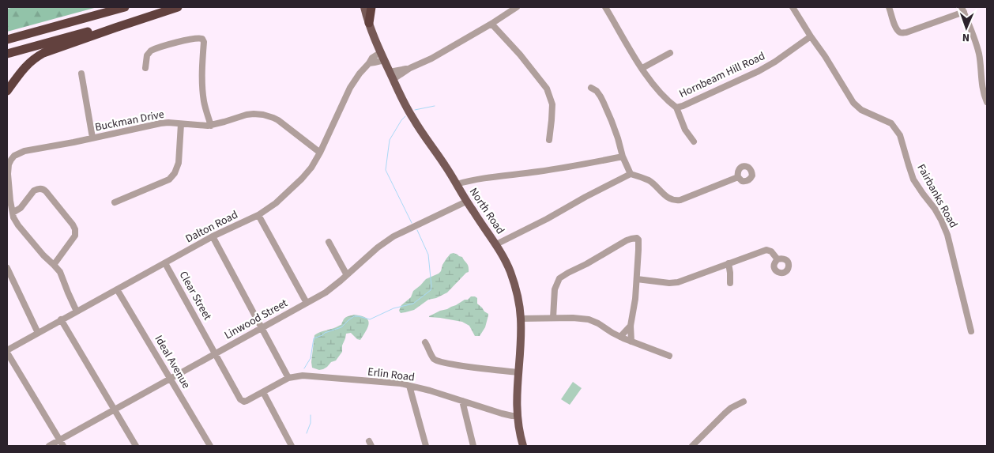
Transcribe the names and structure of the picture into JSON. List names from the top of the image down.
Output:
{
  "streets": {
    "main road": ["North Road"],
    "street": [
      "Hornbeam Hill Road",
      "Buckman Drive",
      "Fairbanks Road",
      "Dalton Road",
      "Clear Street",
      "Linwood Street",
      "Ideal Avenue",
      "Erlin Road"
    ]
  },
  "crossings": [
    ["Hornbeam Hill Road", "Fairbanks Road"],
    ["Buckman Drive", "Dalton Road"],
    ["North Road", "Dalton Road"],
    ["North Road", "Linwood Street"],
    ["North Road", "Erlin Road"],
    ["Dalton Road", "Clear Street"],
    ["Dalton Road", "Ideal Avenue"],
    ["Clear Street", "Linwood Street"],
    ["Clear Street", "Erlin Road"],
    ["Linwood Street", "Ideal Avenue"]
  ],
  "north": "bottom"
}
